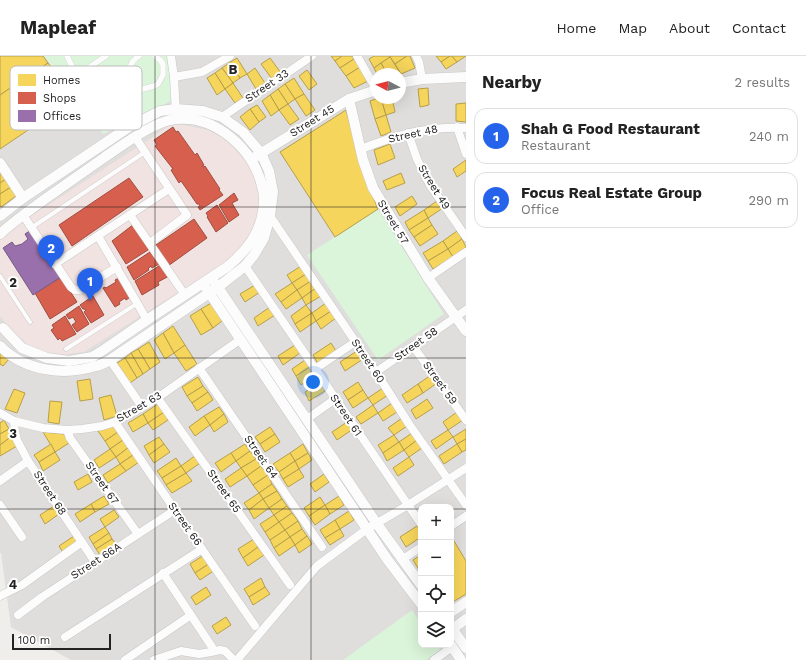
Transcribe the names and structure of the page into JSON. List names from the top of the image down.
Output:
{
  "streets": {
    "street": [
      "Street 33",
      "Street 45",
      "Street 48",
      "Street 49",
      "Street 57",
      "Street 58",
      "Street 60",
      "Street 59",
      "Street 63",
      "Street 61",
      "Street 64",
      "Street 67",
      "Street 65",
      "Street 68",
      "Street 66",
      "Street 66A"
    ]
  },
  "crossings": [
    ["Street 45", "Street 57"],
    ["Street 48", "Street 49"],
    ["Street 48", "Street 57"],
    ["Street 57", "Street 58"],
    ["Street 58", "Street 60"],
    ["Street 58", "Street 59"],
    ["Street 63", "Street 64"],
    ["Street 63", "Street 67"],
    ["Street 63", "Street 65"],
    ["Street 63", "Street 68"],
    ["Street 63", "Street 66"],
    ["Street 67", "Street 66A"],
    ["Street 68", "Street 66A"],
    ["Street 66", "Street 66A"]
  ],
  "legend": ["Homes", "Shops", "Offices"],
  "scale_bar": "100 m",
  "north": "left",
  "page": {
    "header": "Mapleaf",
    "nav": [
      "Home",
      "Map",
      "About",
      "Contact"
    ],
    "heading": ["Nearby", "2 results"],
    "list": [
      {
        "mark": "1",
        "name": "Shah G Food Restaurant",
        "note": "Restaurant",
        "value": "240 m"
      },
      {
        "mark": "2",
        "name": "Focus Real Estate Group",
        "note": "Office",
        "value": "290 m"
      }
    ],
    "pins": ["2", "1"],
    "map_buttons": ["+", "−"],
    "scale": "100 m"
  },
  "grid": {
    "columns": ["B"],
    "rows": ["2", "3", "4"]
  }
}
